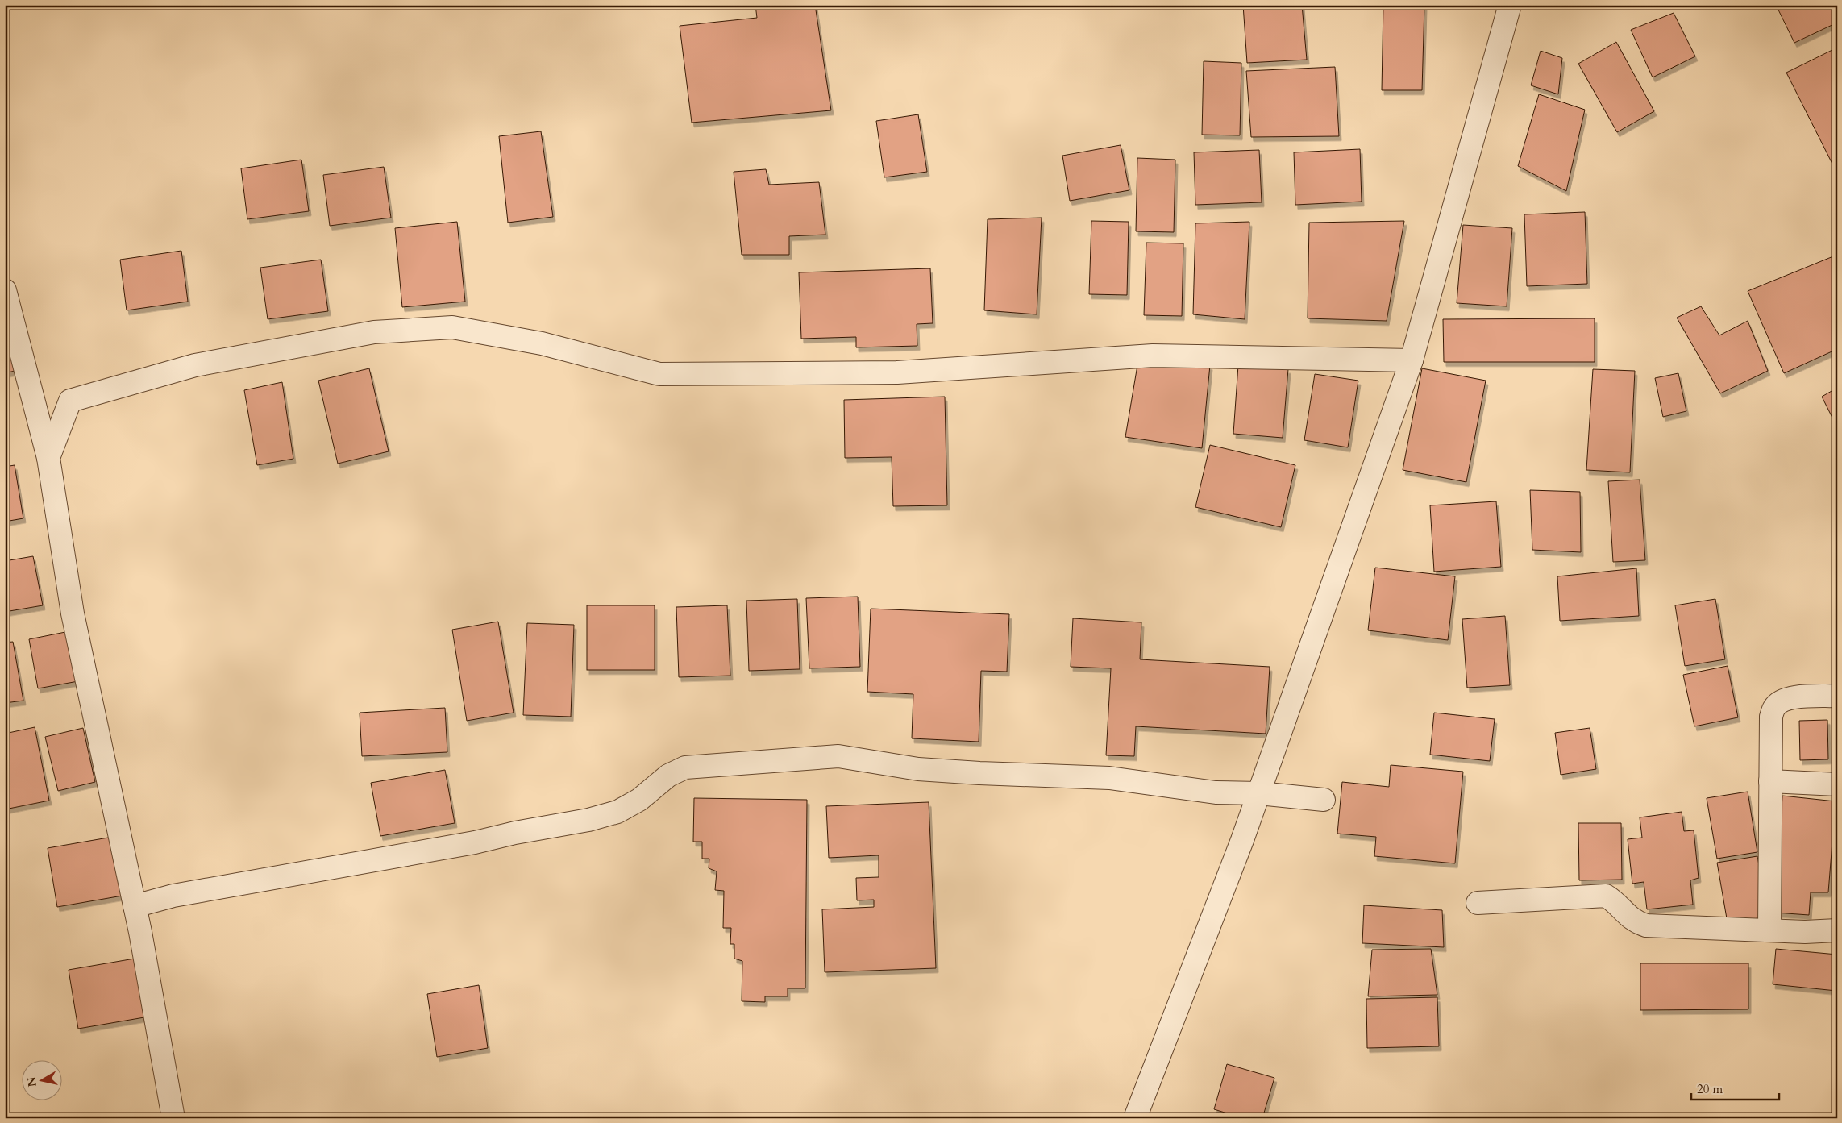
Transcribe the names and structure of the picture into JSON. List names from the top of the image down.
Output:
{
  "scale_bar": "20 m",
  "north": "left"
}
